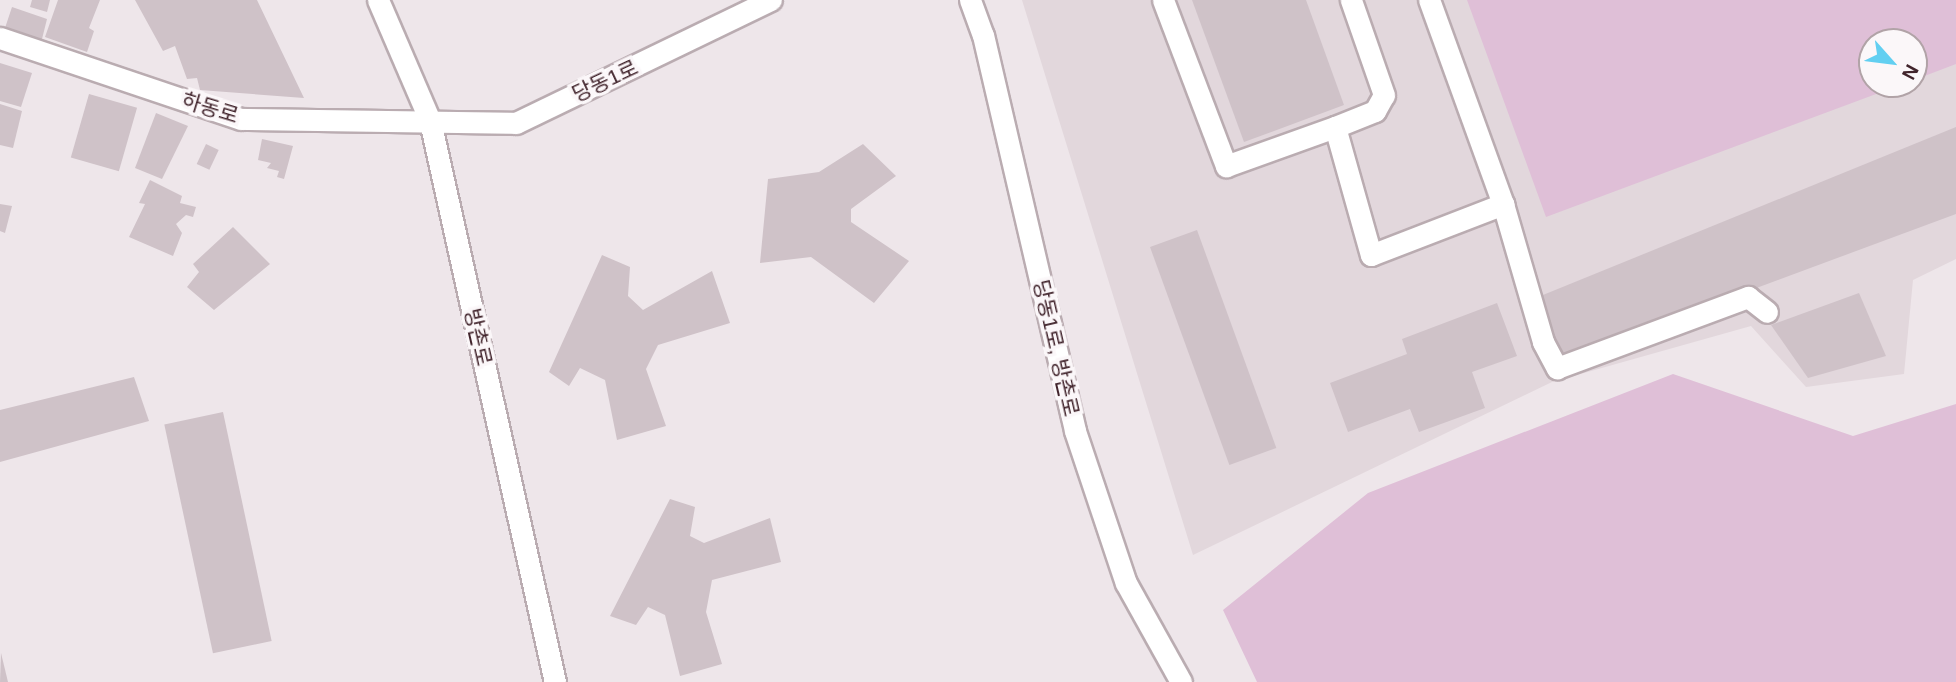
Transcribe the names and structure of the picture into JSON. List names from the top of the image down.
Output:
{
  "streets": {
    "street": [
      "당동1로",
      "하동로",
      "방촌로",
      "당동1로, 방촌로"
    ]
  },
  "crossings": [
    ["당동1로", "하동로"],
    ["당동1로", "방촌로"],
    ["하동로", "방촌로"]
  ],
  "north": "bottom right"
}
